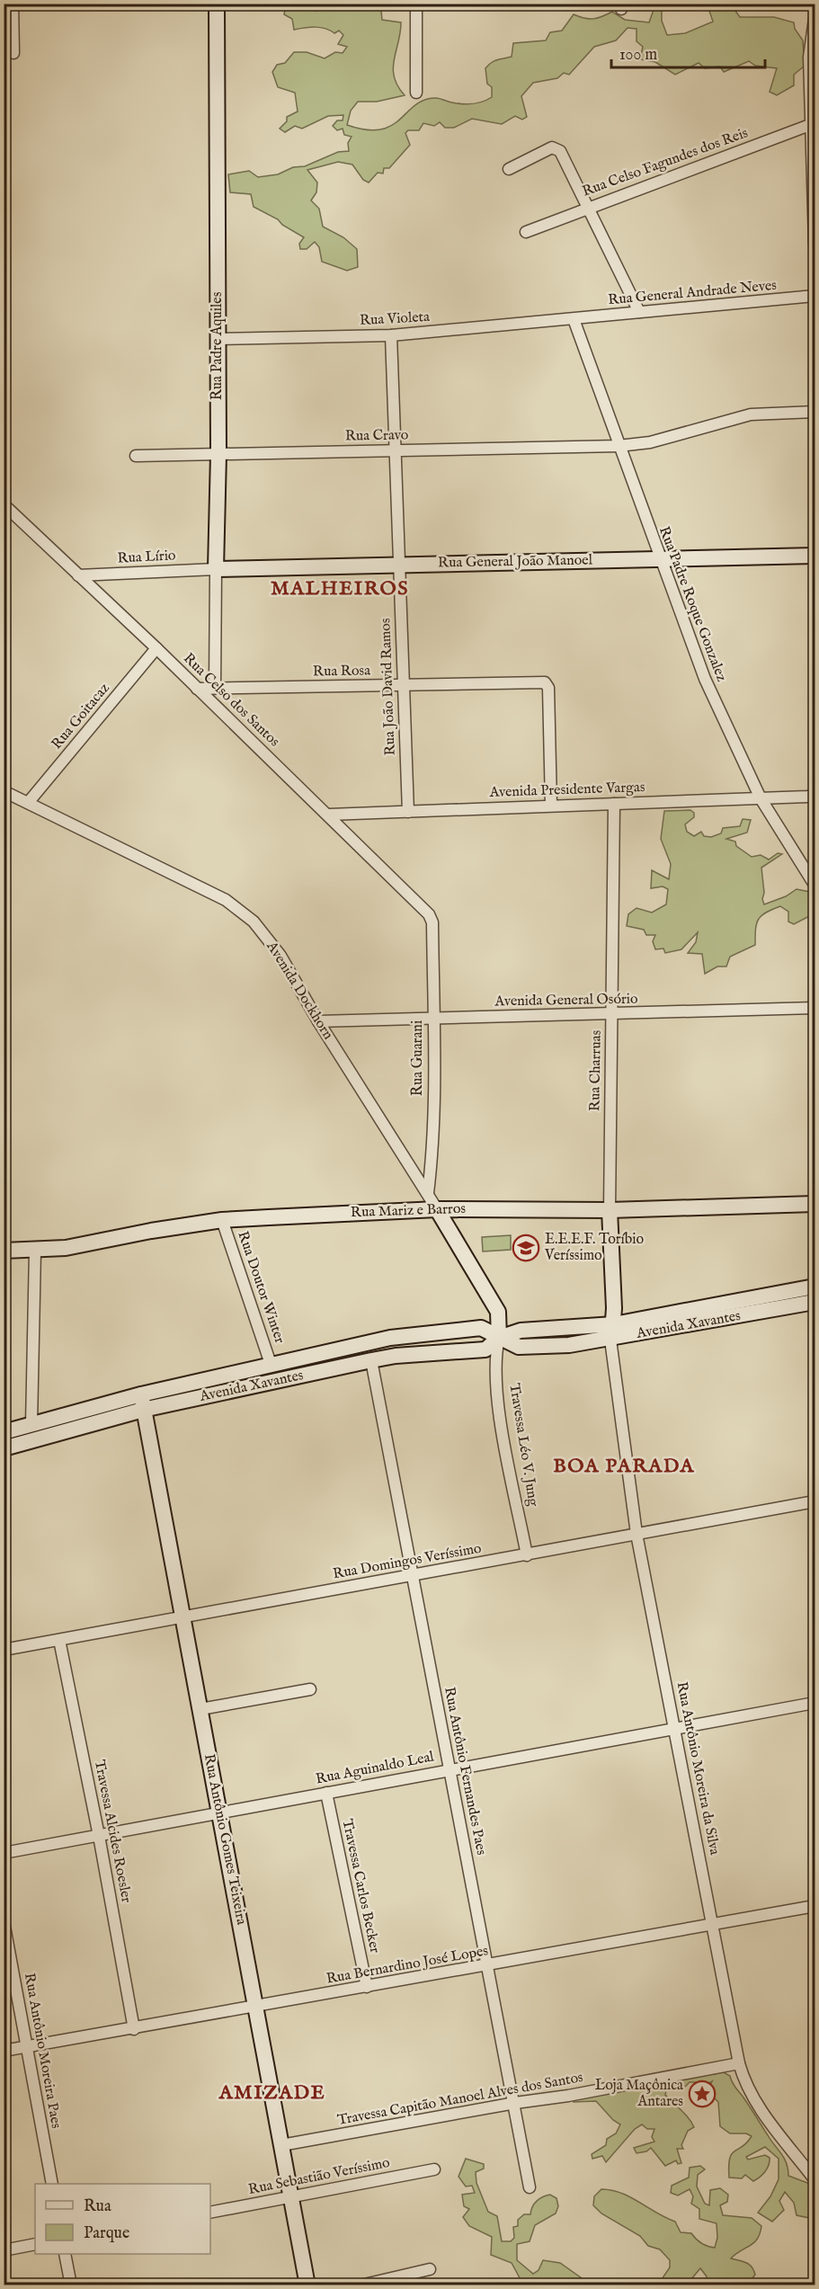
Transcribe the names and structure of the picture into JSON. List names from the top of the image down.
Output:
{
  "streets": {
    "street": [
      "Rua Celso Fagundes dos Reis",
      "Rua General Andrade Neves",
      "Rua Violeta",
      "Rua Padre Aquiles",
      "Rua Cravo",
      "Rua Lírio",
      "Rua General João Manoel",
      "Rua Padre Roque Gonzalez",
      "Rua Rosa",
      "Rua João David Ramos",
      "Rua Celso dos Santos",
      "Rua Goitacaz",
      "Avenida Presidente Vargas",
      "Avenida Dockhorn",
      "Avenida General Osório",
      "Rua Guarani",
      "Rua Charruas",
      "Rua Mariz e Barros",
      "Rua Doutor Winter",
      "Avenida Xavantes",
      "Travessa Léo V. Jung",
      "Rua Domingos Veríssimo",
      "Rua Aguinaldo Leal",
      "Rua Antônio Moreira da Silva",
      "Rua Antônio Fernandes Paes",
      "Travessa Alcides Roesler",
      "Rua Antônio Gomes Teixeira",
      "Travessa Carlos Becker",
      "Rua Bernardino José Lopes",
      "Rua Antônio Moreira Paes",
      "Travessa Capitão Manoel Alves dos Santos",
      "Rua Sebastião Veríssimo"
    ]
  },
  "crossings": [
    ["Rua General Andrade Neves", "Rua Violeta"],
    ["Rua General Andrade Neves", "Rua Padre Roque Gonzalez"],
    ["Rua Violeta", "Rua Padre Aquiles"],
    ["Rua Violeta", "Rua Padre Roque Gonzalez"],
    ["Rua Violeta", "Rua João David Ramos"],
    ["Rua Padre Aquiles", "Rua Cravo"],
    ["Rua Padre Aquiles", "Rua Lírio"],
    ["Rua Padre Aquiles", "Rua General João Manoel"],
    ["Rua Padre Aquiles", "Rua Rosa"],
    ["Rua Cravo", "Rua Padre Roque Gonzalez"],
    ["Rua Cravo", "Rua João David Ramos"],
    ["Rua Lírio", "Rua General João Manoel"],
    ["Rua Lírio", "Rua Celso dos Santos"],
    ["Rua General João Manoel", "Rua Padre Roque Gonzalez"],
    ["Rua General João Manoel", "Rua João David Ramos"],
    ["Rua Padre Roque Gonzalez", "Avenida Presidente Vargas"],
    ["Rua Rosa", "Rua João David Ramos"],
    ["Rua Rosa", "Rua Celso dos Santos"],
    ["Rua Rosa", "Avenida Presidente Vargas"],
    ["Rua João David Ramos", "Avenida Presidente Vargas"],
    ["Rua Celso dos Santos", "Rua Goitacaz"],
    ["Rua Celso dos Santos", "Avenida Presidente Vargas"],
    ["Rua Celso dos Santos", "Rua Guarani"],
    ["Rua Goitacaz", "Avenida Dockhorn"],
    ["Avenida Presidente Vargas", "Rua Charruas"],
    ["Avenida Dockhorn", "Avenida General Osório"],
    ["Avenida Dockhorn", "Rua Guarani"],
    ["Avenida Dockhorn", "Rua Mariz e Barros"],
    ["Avenida Dockhorn", "Avenida Xavantes"],
    ["Avenida Dockhorn", "Travessa Léo V. Jung"],
    ["Avenida General Osório", "Rua Guarani"],
    ["Avenida General Osório", "Rua Charruas"],
    ["Rua Charruas", "Rua Mariz e Barros"],
    ["Rua Mariz e Barros", "Rua Doutor Winter"],
    ["Rua Doutor Winter", "Avenida Xavantes"],
    ["Avenida Xavantes", "Travessa Léo V. Jung"],
    ["Avenida Xavantes", "Rua Antônio Moreira da Silva"],
    ["Avenida Xavantes", "Rua Antônio Fernandes Paes"],
    ["Avenida Xavantes", "Rua Antônio Gomes Teixeira"],
    ["Travessa Léo V. Jung", "Rua Domingos Veríssimo"],
    ["Rua Domingos Veríssimo", "Rua Antônio Moreira da Silva"],
    ["Rua Domingos Veríssimo", "Rua Antônio Fernandes Paes"],
    ["Rua Domingos Veríssimo", "Travessa Alcides Roesler"],
    ["Rua Domingos Veríssimo", "Rua Antônio Gomes Teixeira"],
    ["Rua Aguinaldo Leal", "Rua Antônio Moreira da Silva"],
    ["Rua Aguinaldo Leal", "Rua Antônio Fernandes Paes"],
    ["Rua Aguinaldo Leal", "Travessa Alcides Roesler"],
    ["Rua Aguinaldo Leal", "Rua Antônio Gomes Teixeira"],
    ["Rua Aguinaldo Leal", "Travessa Carlos Becker"],
    ["Rua Antônio Moreira da Silva", "Rua Bernardino José Lopes"],
    ["Rua Antônio Moreira da Silva", "Travessa Capitão Manoel Alves dos Santos"],
    ["Rua Antônio Fernandes Paes", "Rua Bernardino José Lopes"],
    ["Rua Antônio Fernandes Paes", "Travessa Capitão Manoel Alves dos Santos"],
    ["Travessa Alcides Roesler", "Rua Bernardino José Lopes"],
    ["Rua Antônio Gomes Teixeira", "Rua Bernardino José Lopes"],
    ["Rua Antônio Gomes Teixeira", "Travessa Capitão Manoel Alves dos Santos"],
    ["Rua Antônio Gomes Teixeira", "Rua Sebastião Veríssimo"],
    ["Travessa Carlos Becker", "Rua Bernardino José Lopes"],
    ["Rua Bernardino José Lopes", "Rua Antônio Moreira Paes"]
  ],
  "districts": ["MALHEIROS", "BOA PARADA", "AMIZADE"],
  "places": {
    "school or university": ["E.E.E.F. Toríbio Veríssimo"],
    "place": ["Loja Maçônica Antares"]
  },
  "legend": ["Rua", "Parque"],
  "scale_bar": "100 m"
}
